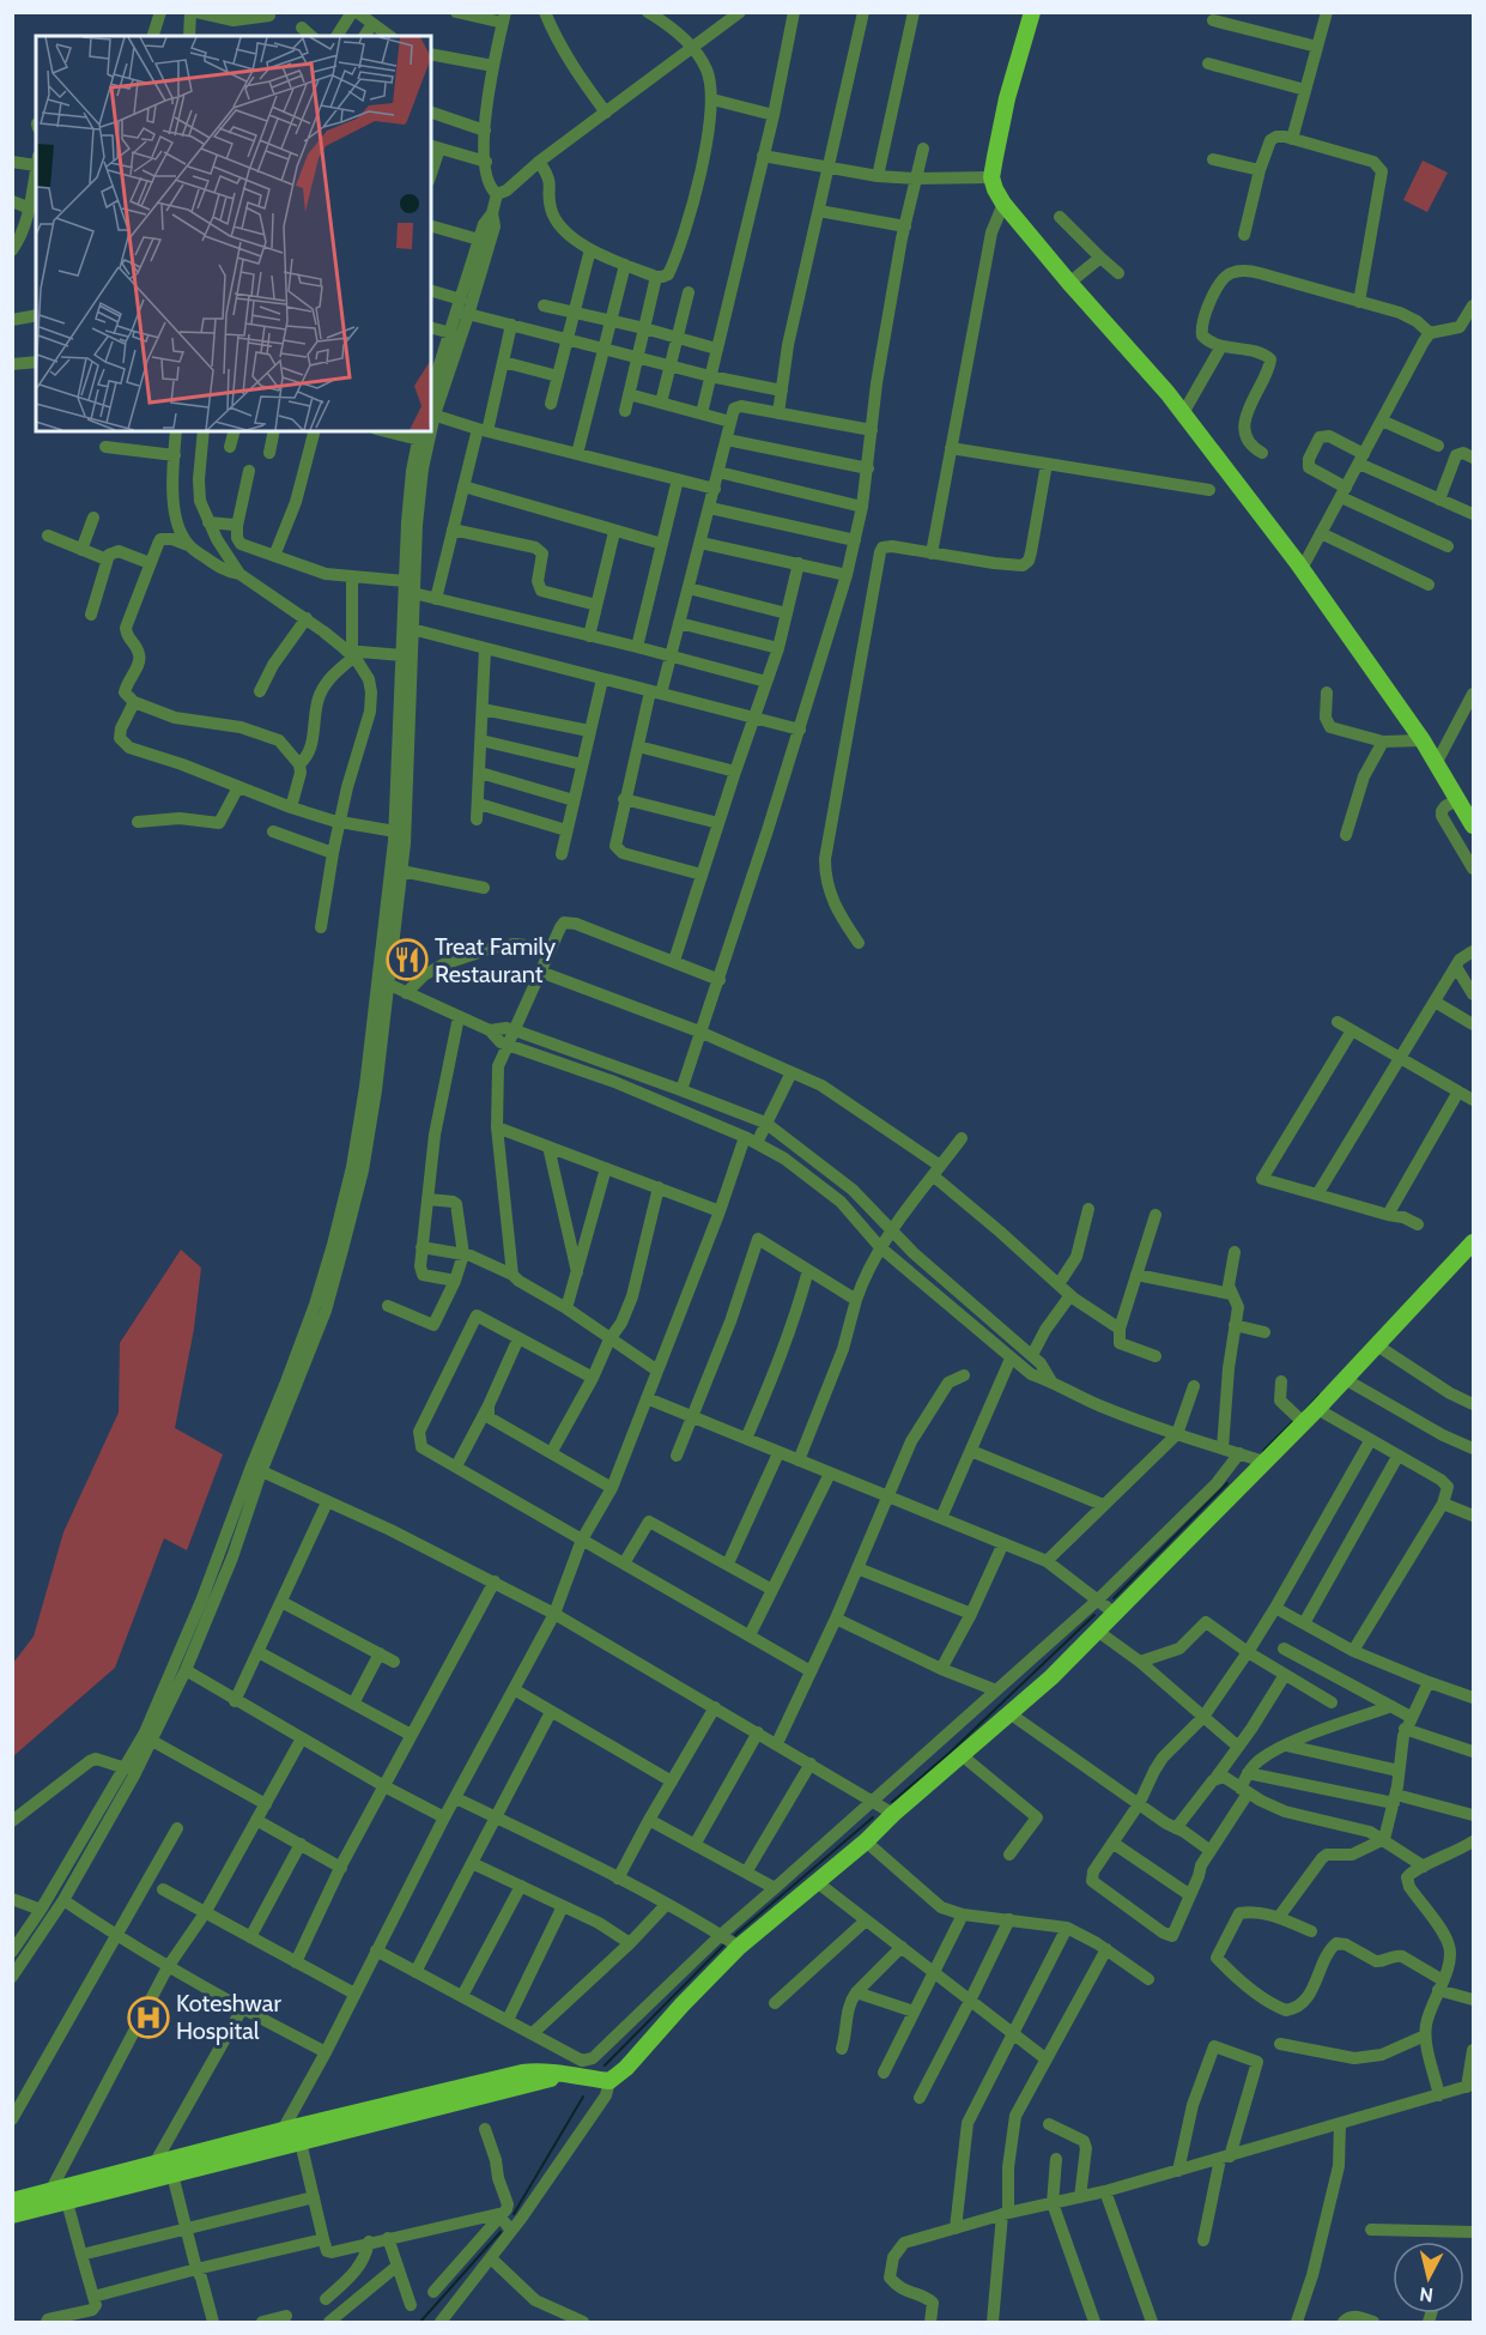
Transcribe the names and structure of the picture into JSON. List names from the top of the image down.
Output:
{
  "places": {
    "restaurant": ["Treat Family Restaurant"],
    "hospital": ["Koteshwar Hospital"]
  },
  "north": "bottom"
}
